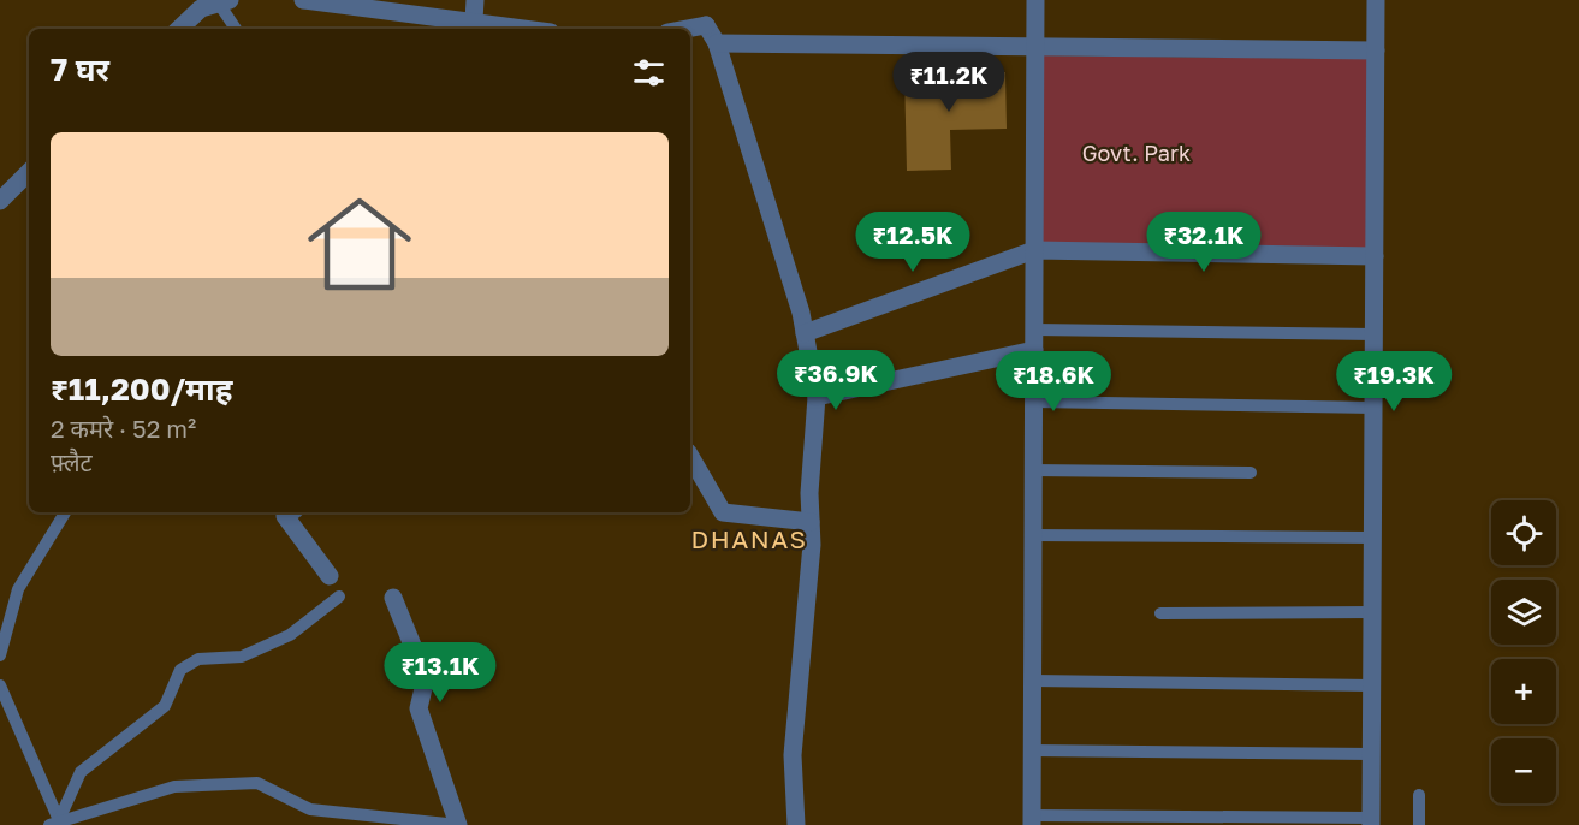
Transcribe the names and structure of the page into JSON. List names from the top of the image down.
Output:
{
  "districts": ["DHANAS"],
  "parks": ["Govt. Park"],
  "page": {
    "heading": "7 घर",
    "price": [
      "₹11.2K",
      "₹12.5K",
      "₹32.1K",
      "₹36.9K",
      "₹18.6K",
      "₹19.3K",
      "₹13.1K"
    ],
    "list": [
      {
        "name": "₹11,200/माह",
        "note": "2 कमरे · 52 m² · फ़्लैट"
      }
    ],
    "map_buttons": ["+", "−"]
  }
}
